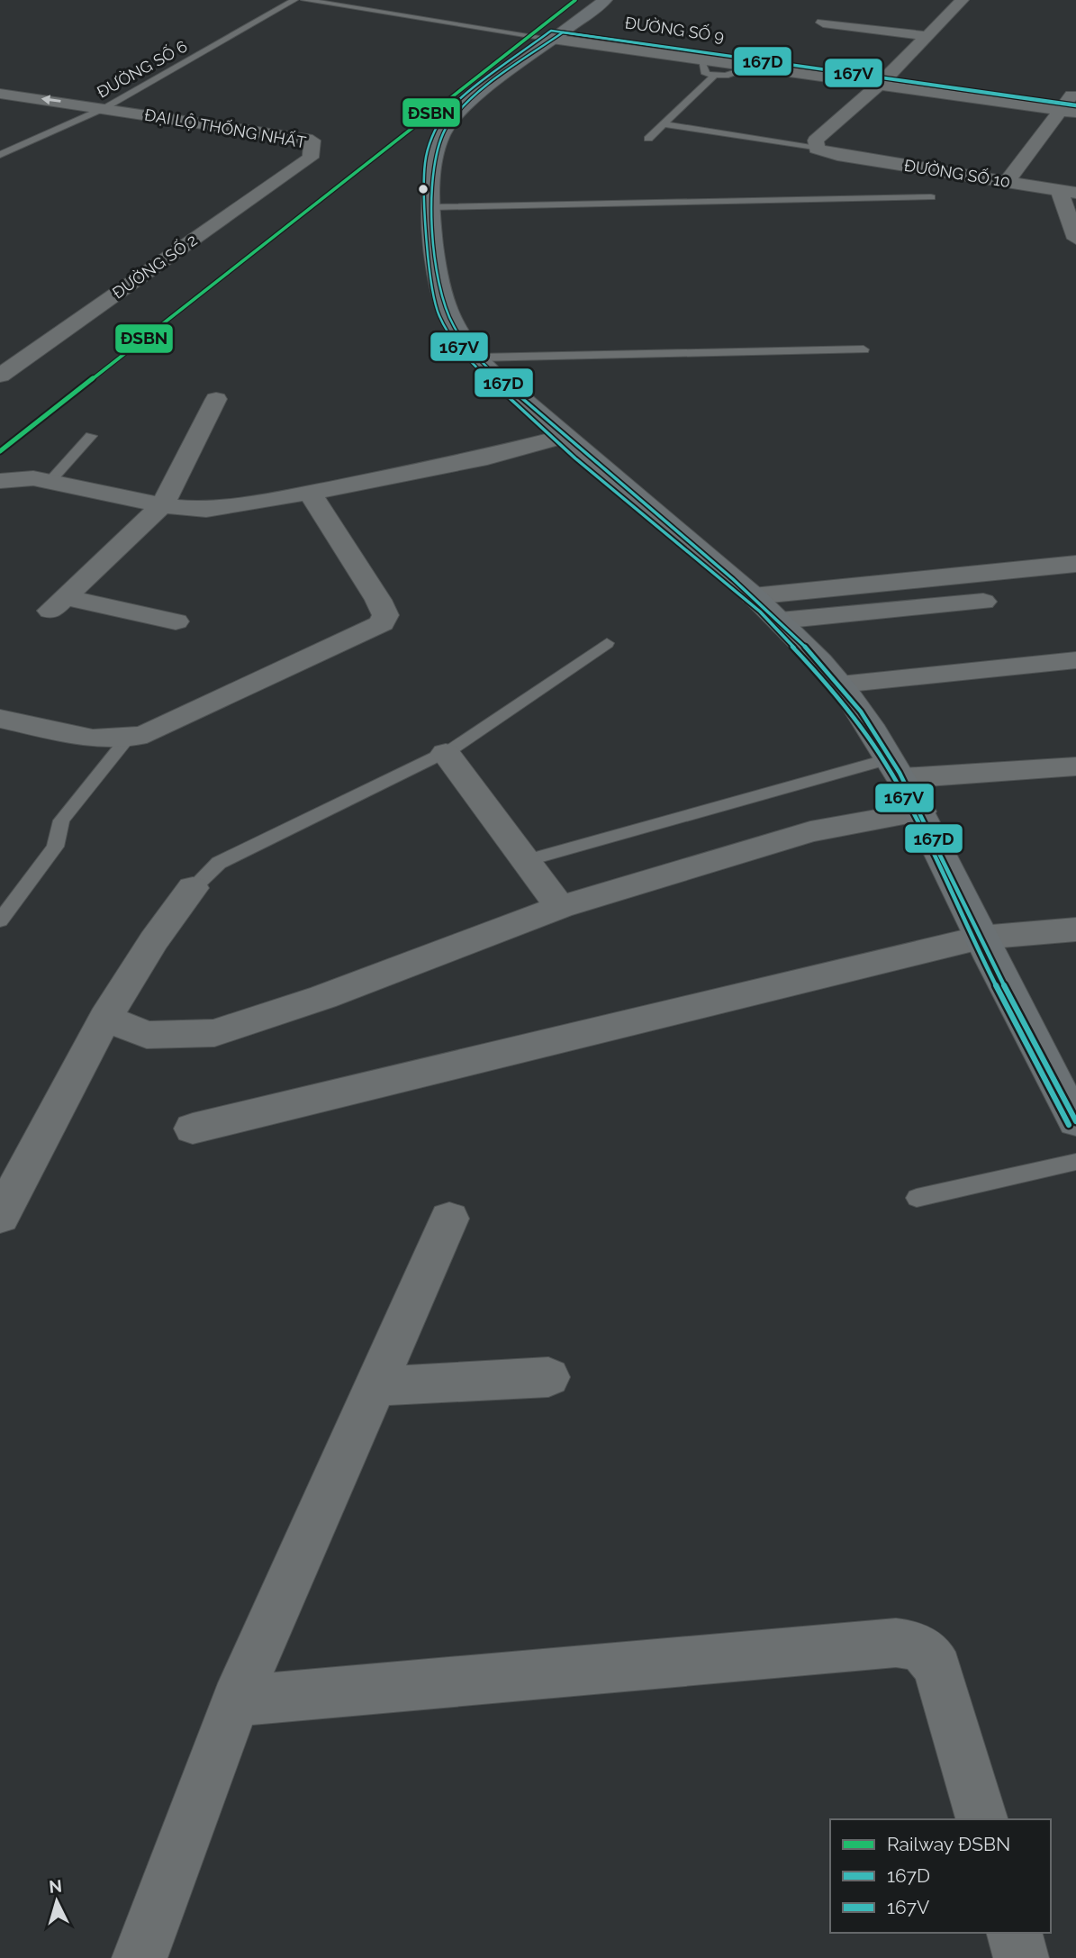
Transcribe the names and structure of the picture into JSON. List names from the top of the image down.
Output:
{
  "streets": {
    "street": [
      "ĐƯỜNG SỐ 9",
      "ĐẠI LỘ THỐNG NHẤT",
      "ĐƯỜNG SỐ 10",
      "ĐƯỜNG SỐ 2"
    ],
    "lane": ["ĐƯỜNG SỐ 6"]
  },
  "crossings": [
    ["ĐƯỜNG SỐ 6", "ĐẠI LỘ THỐNG NHẤT"],
    ["ĐẠI LỘ THỐNG NHẤT", "ĐƯỜNG SỐ 2"]
  ],
  "lines": ["rail line ĐSBN", "transit line 167V", "transit line 167D"],
  "legend": ["Railway ĐSBN", "167D", "167V"],
  "north": "top"
}
